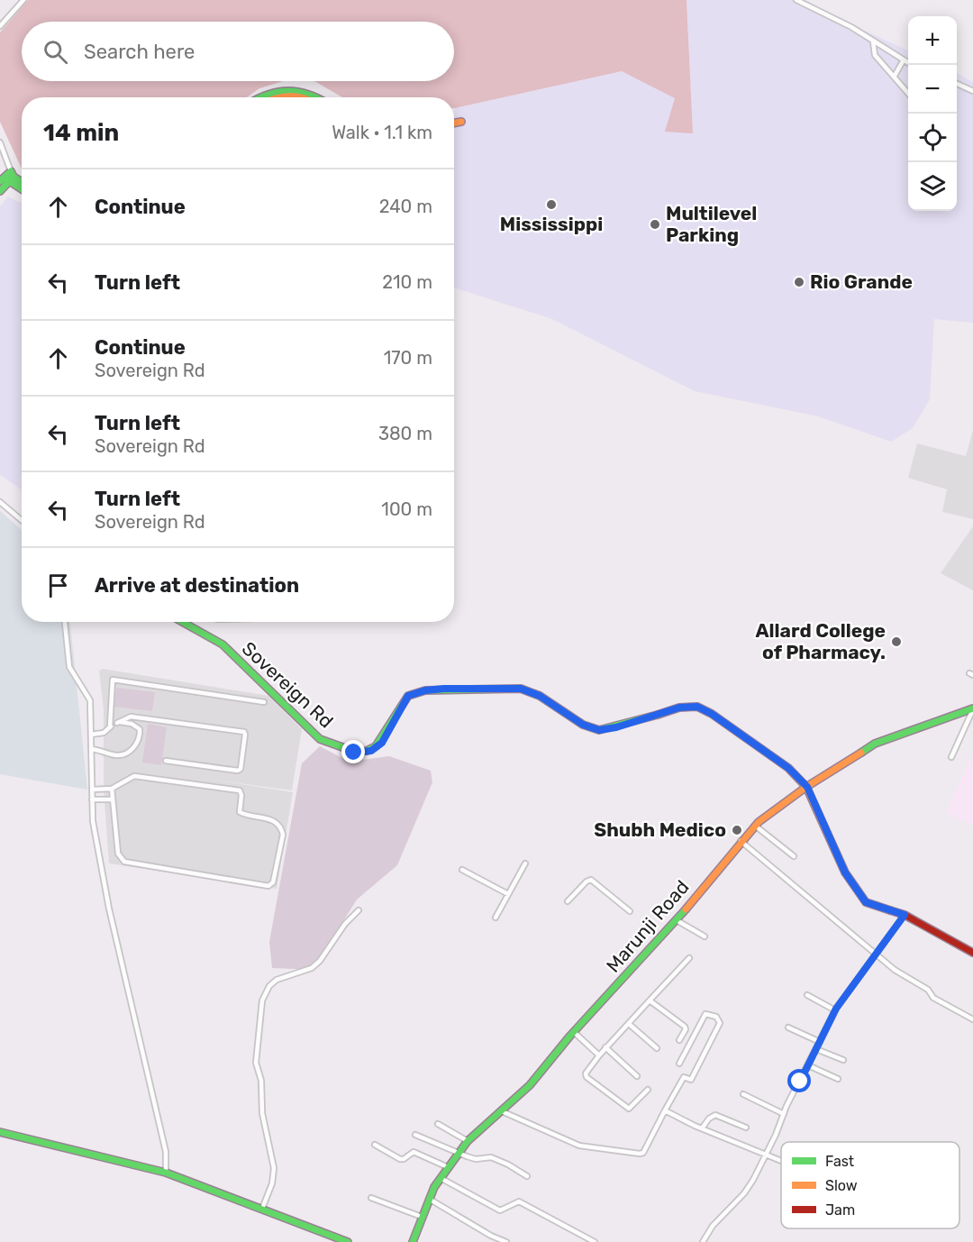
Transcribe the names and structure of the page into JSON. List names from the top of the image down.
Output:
{
  "streets": {
    "street": ["Sovereign Rd", "Marunji Road"]
  },
  "crossings": [
    ["Sovereign Rd", "Marunji Road"]
  ],
  "places": [
    "Mississippi",
    "Multilevel Parking",
    "Rio Grande",
    "Allard College of Pharmacy.",
    "Shubh Medico"
  ],
  "legend": ["Fast", "Slow", "Jam"],
  "page": {
    "map_buttons": ["+", "−"],
    "search": "Search here",
    "heading": ["14 min", "Walk · 1.1 km"],
    "list": [
      ["Continue", "240 m"],
      ["Turn left", "210 m"],
      ["Continue", "Sovereign Rd", "170 m"],
      ["Turn left", "Sovereign Rd", "380 m"],
      ["Turn left", "Sovereign Rd", "100 m"],
      "Arrive at destination"
    ]
  }
}
